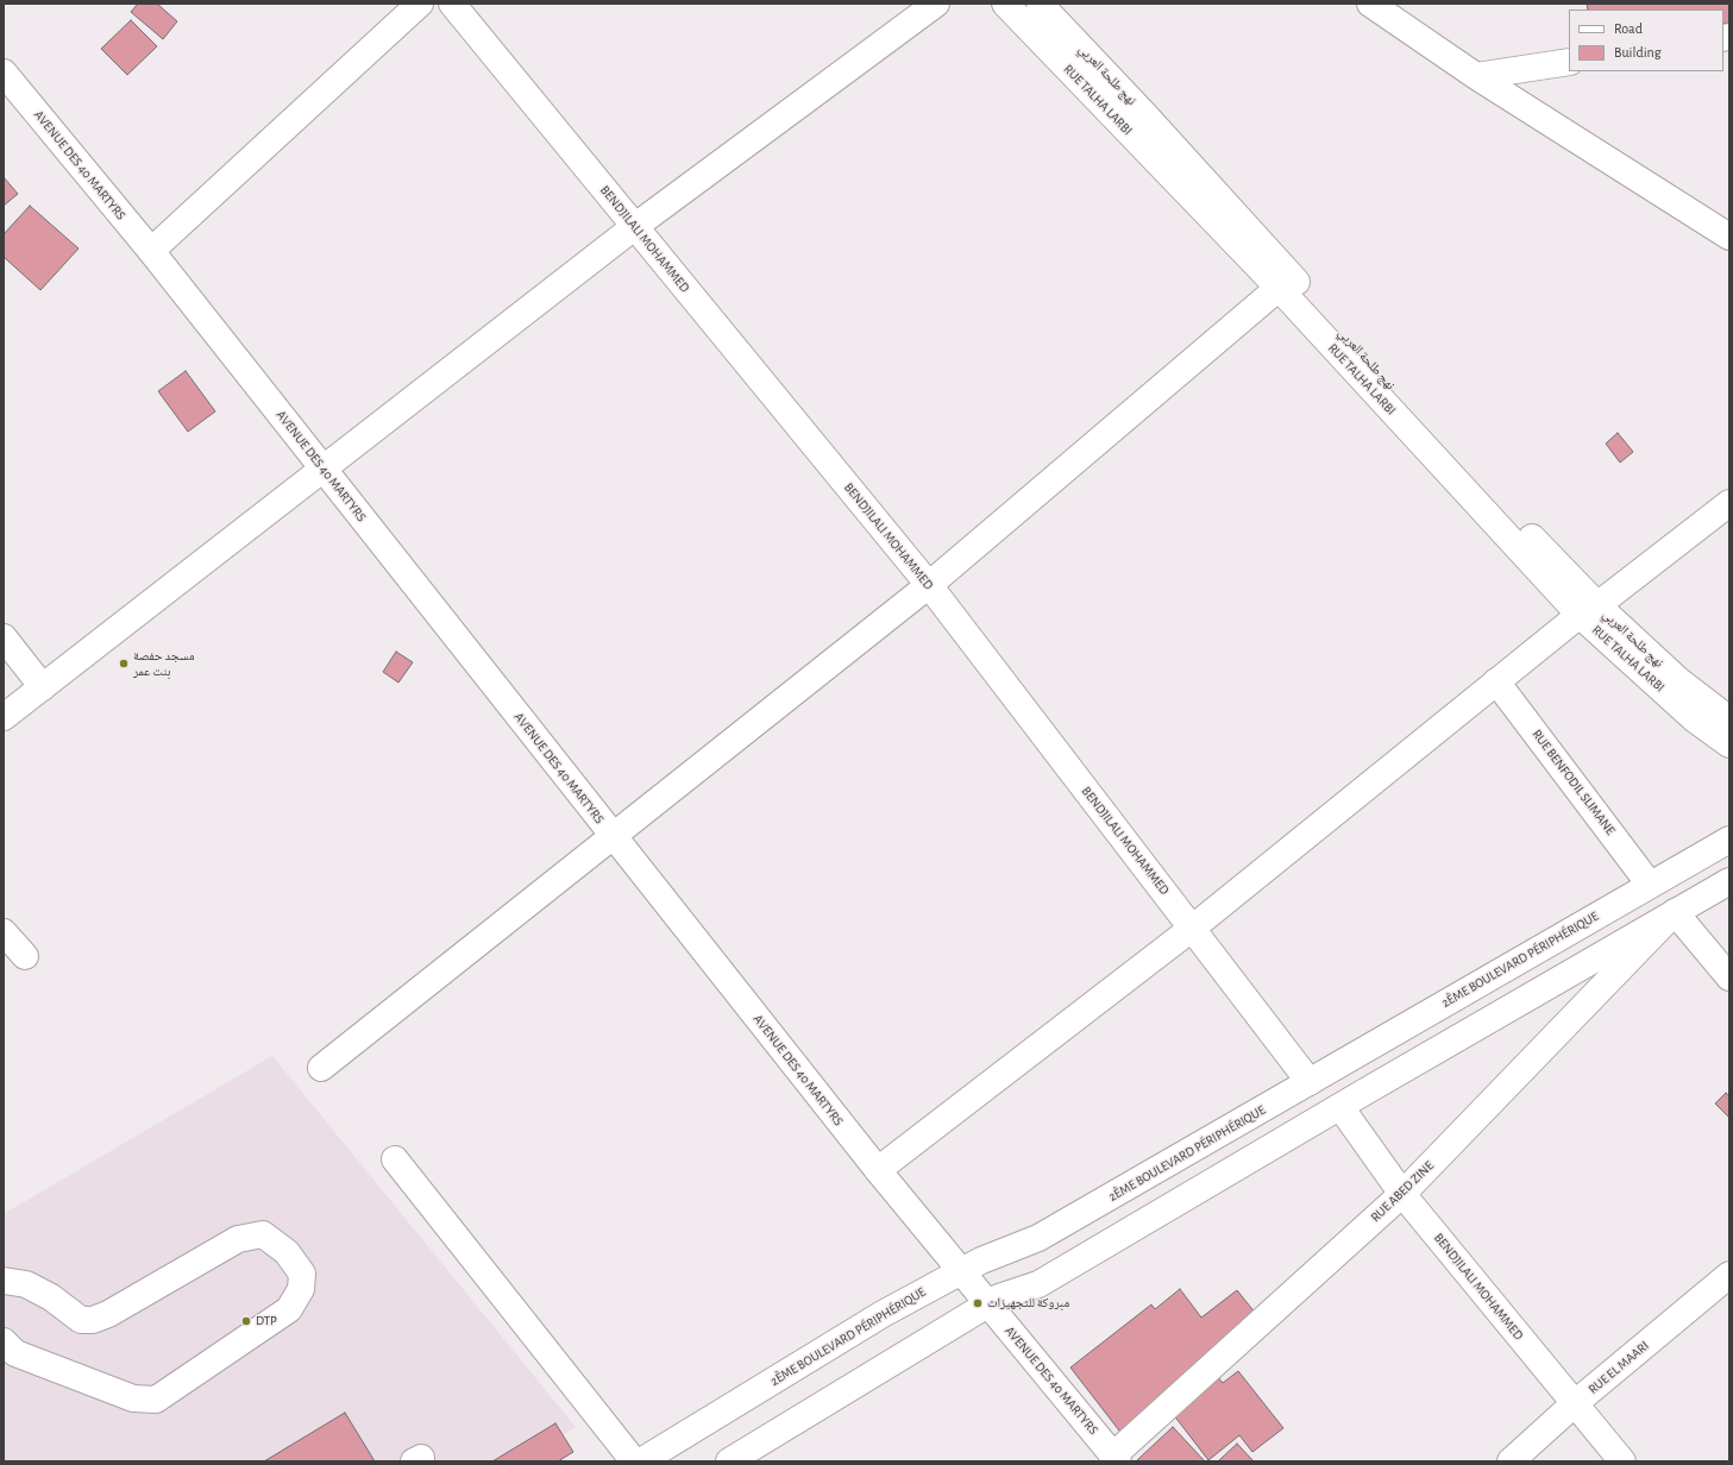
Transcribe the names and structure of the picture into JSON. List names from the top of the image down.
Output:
{
  "streets": {
    "street": [
      "نهج طلحة العربي",
      "RUE TALHA LARBI",
      "AVENUE DES 40 MARTYRS",
      "BENDJILALI MOHAMMED",
      "RUE BENFODIL SLIMANE",
      "2ÈME BOULEVARD PÉRIPHÉRIQUE",
      "RUE ABED ZINE",
      "RUE EL MAARI"
    ]
  },
  "crossings": [
    ["نهج طلحة العربي", "RUE TALHA LARBI"],
    ["AVENUE DES 40 MARTYRS", "2ÈME BOULEVARD PÉRIPHÉRIQUE"],
    ["AVENUE DES 40 MARTYRS", "RUE ABED ZINE"],
    ["BENDJILALI MOHAMMED", "2ÈME BOULEVARD PÉRIPHÉRIQUE"],
    ["BENDJILALI MOHAMMED", "RUE ABED ZINE"],
    ["BENDJILALI MOHAMMED", "RUE EL MAARI"],
    ["RUE BENFODIL SLIMANE", "2ÈME BOULEVARD PÉRIPHÉRIQUE"]
  ],
  "places": ["مسجد حفصة بنت عمر", "مبروكة للتجهيزات", "DTP"],
  "legend": ["Road", "Building"]
}
